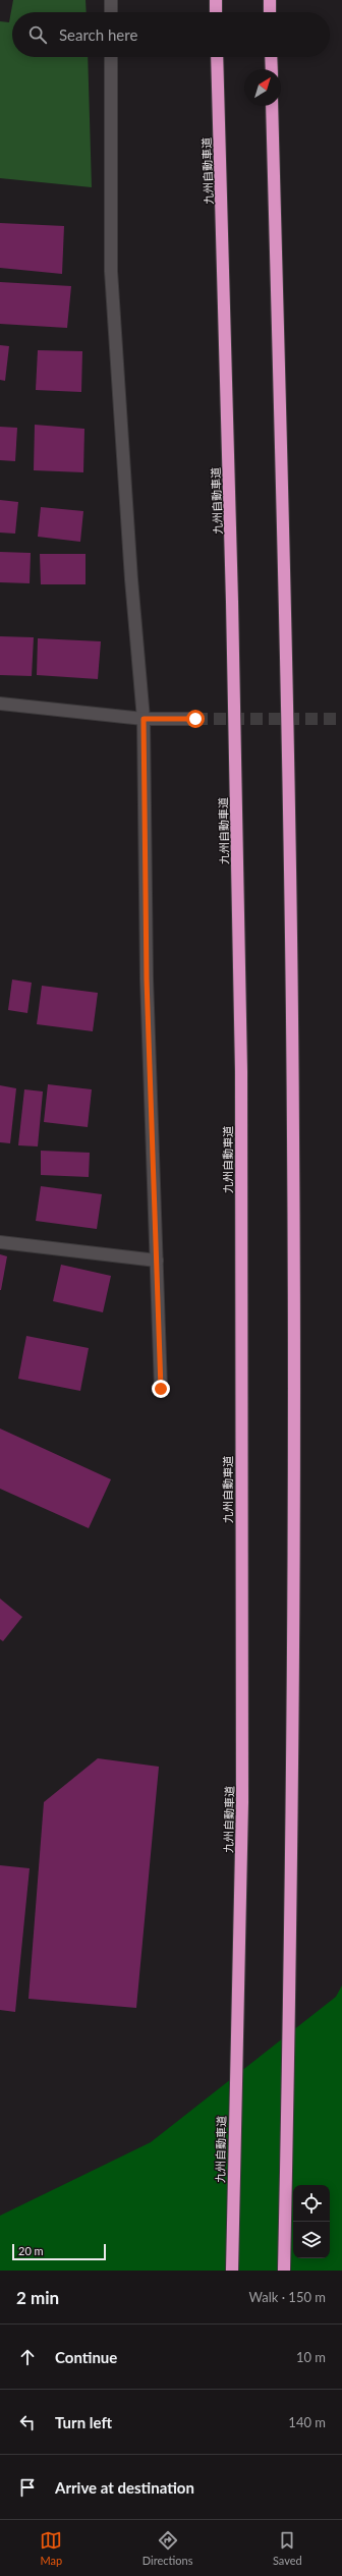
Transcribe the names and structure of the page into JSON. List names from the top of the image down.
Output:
{
  "streets": {
    "highway": ["九州自動車道"]
  },
  "scale_bar": "20 m",
  "north": "top right",
  "page": {
    "search": "Search here",
    "scale": "20 m",
    "heading": ["2 min", "Walk · 150 m"],
    "list": [
      ["Continue", "10 m"],
      ["Turn left", "140 m"],
      "Arrive at destination"
    ],
    "nav": ["Map", "Directions", "Saved"]
  }
}
